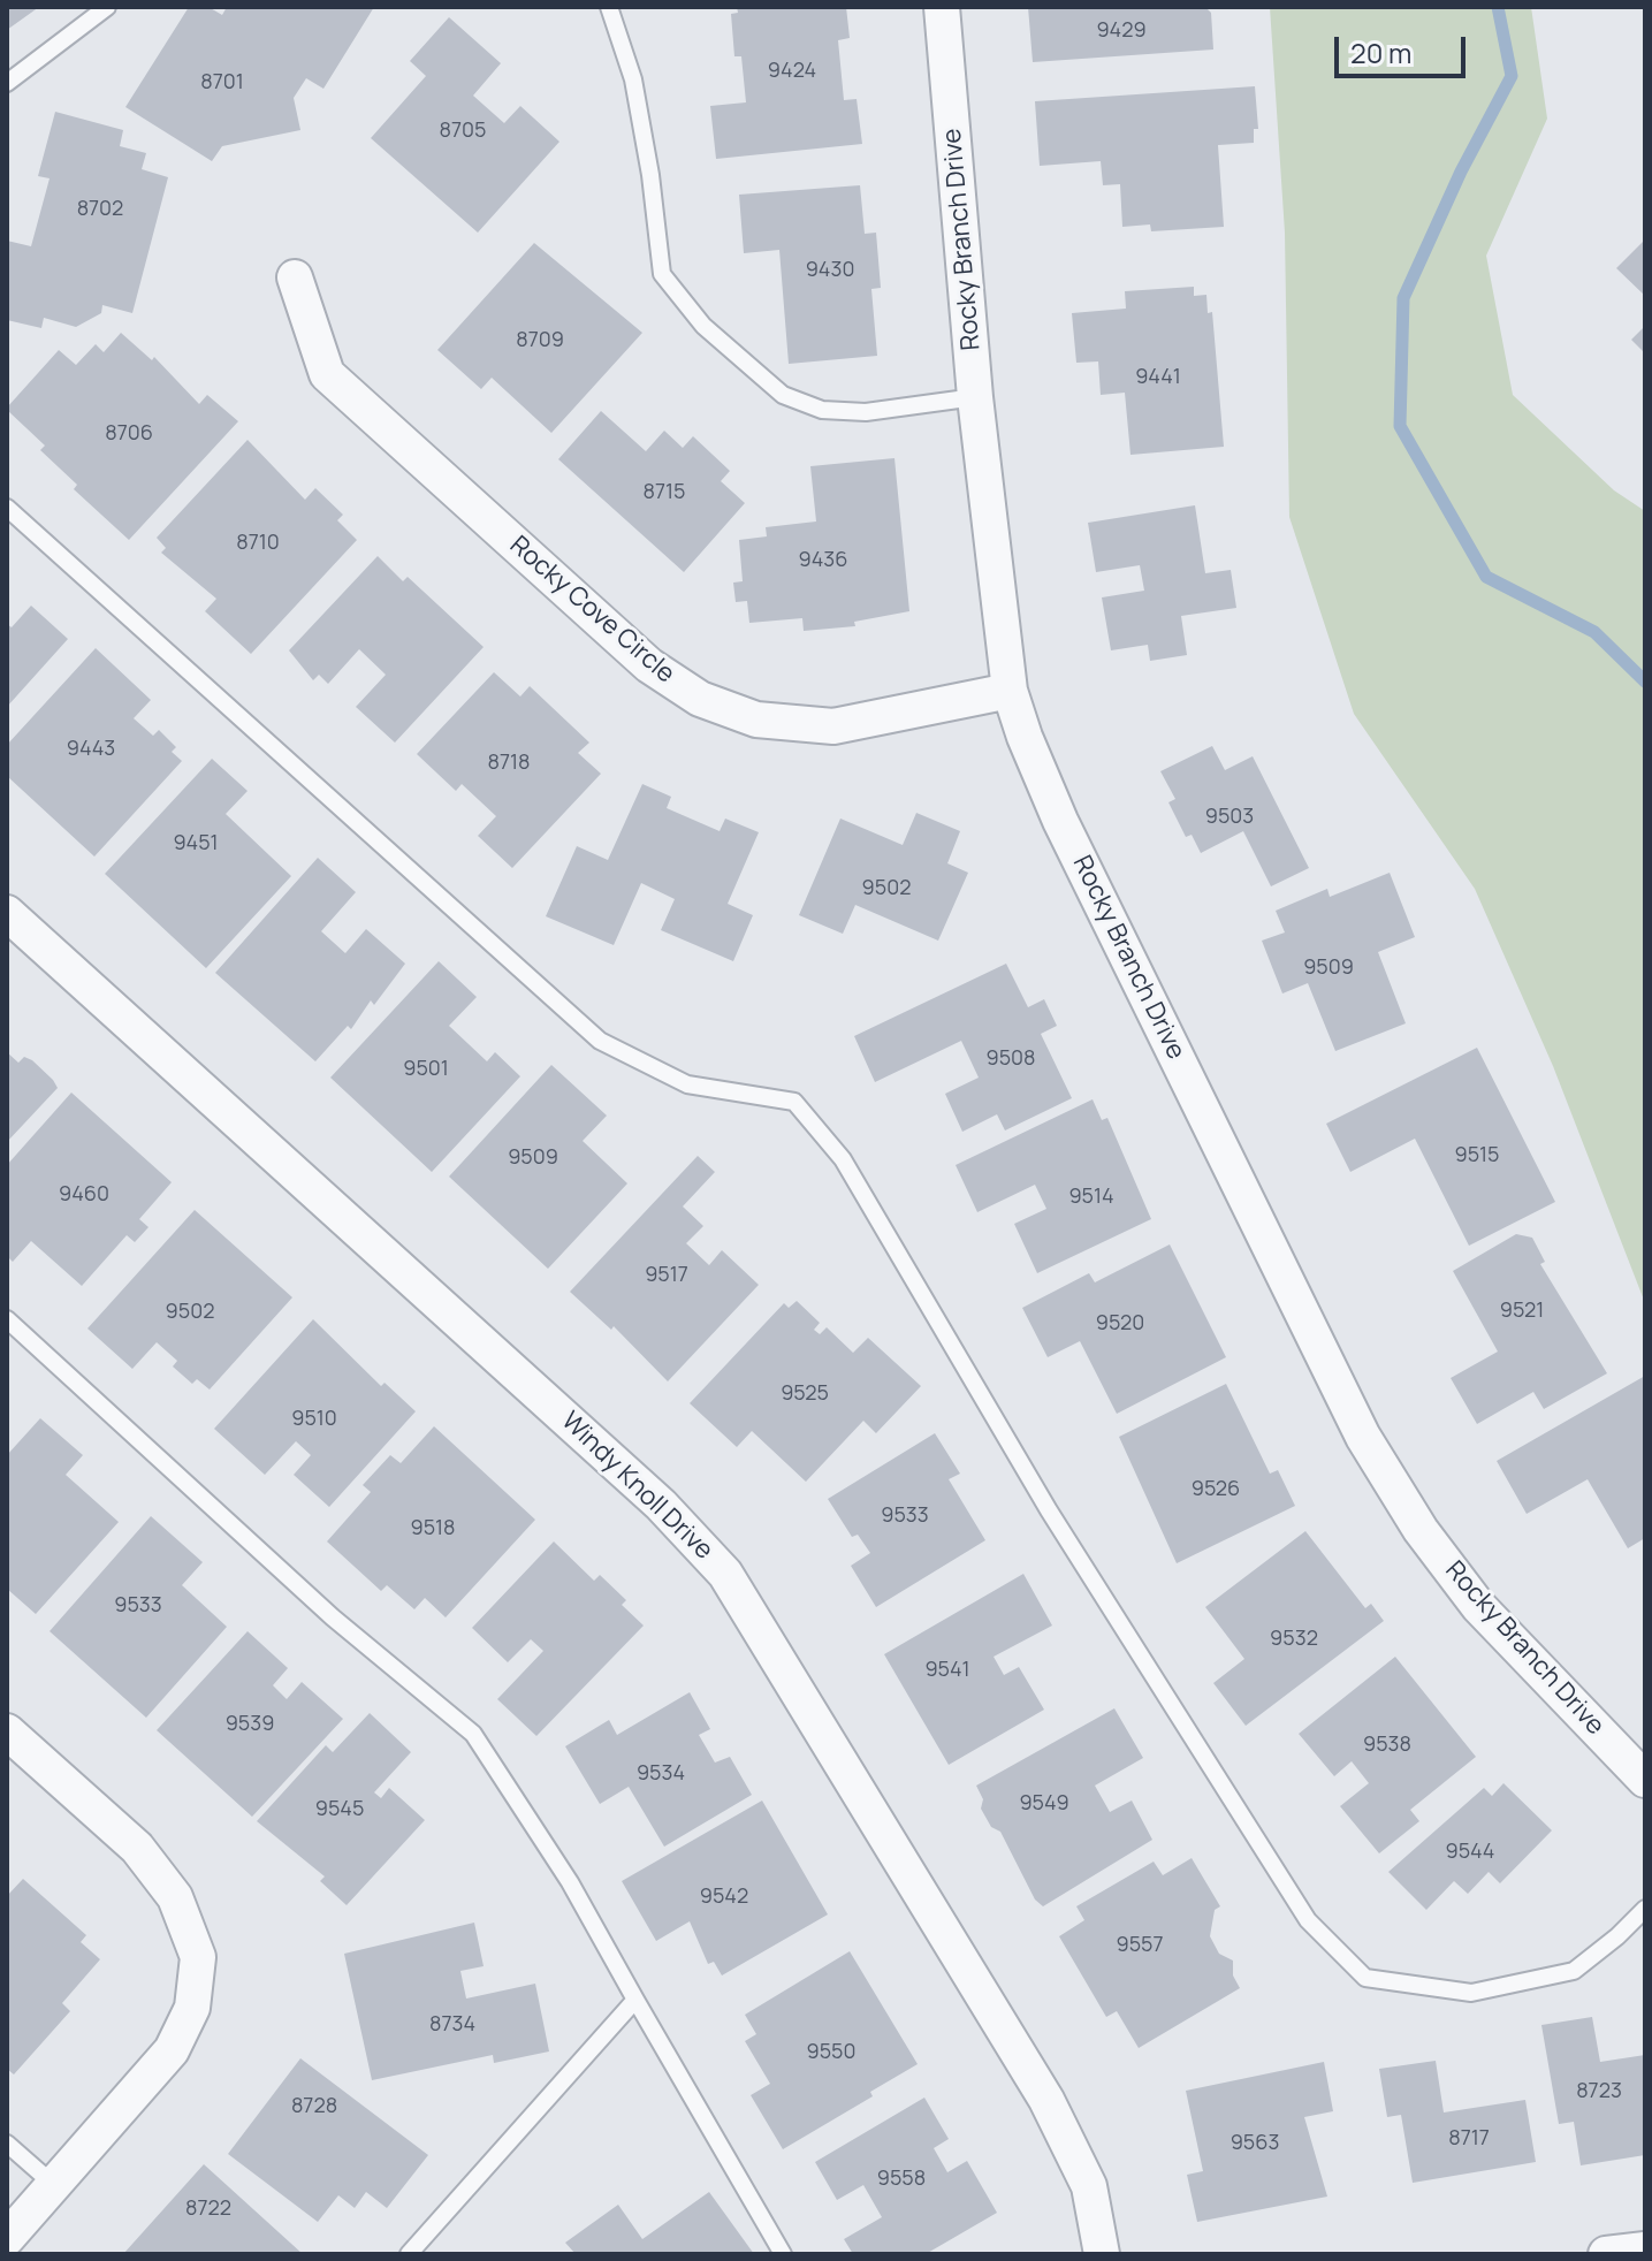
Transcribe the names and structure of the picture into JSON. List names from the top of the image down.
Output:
{
  "streets": {
    "street": ["Rocky Branch Drive", "Rocky Cove Circle", "Windy Knoll Drive"]
  },
  "crossings": [
    ["Rocky Branch Drive", "Rocky Cove Circle"]
  ],
  "house_numbers": [
    "9429",
    "9424",
    "8701",
    "8705",
    "8702",
    "9430",
    "8709",
    "9441",
    "8706",
    "8715",
    "8710",
    "9436",
    "9443",
    "8718",
    "9503",
    "9451",
    "9502",
    "9509",
    "9508",
    "9501",
    "9515",
    "9509",
    "9460",
    "9514",
    "9517",
    "9521",
    "9502",
    "9520",
    "9525",
    "9510",
    "9526",
    "9533",
    "9518",
    "9533",
    "9532",
    "9541",
    "9539",
    "9538",
    "9534",
    "9549",
    "9545",
    "9544",
    "9542",
    "9557",
    "8734",
    "9550",
    "8723",
    "8728",
    "8717",
    "9563",
    "9558",
    "8722"
  ],
  "scale_bar": "20 m"
}
